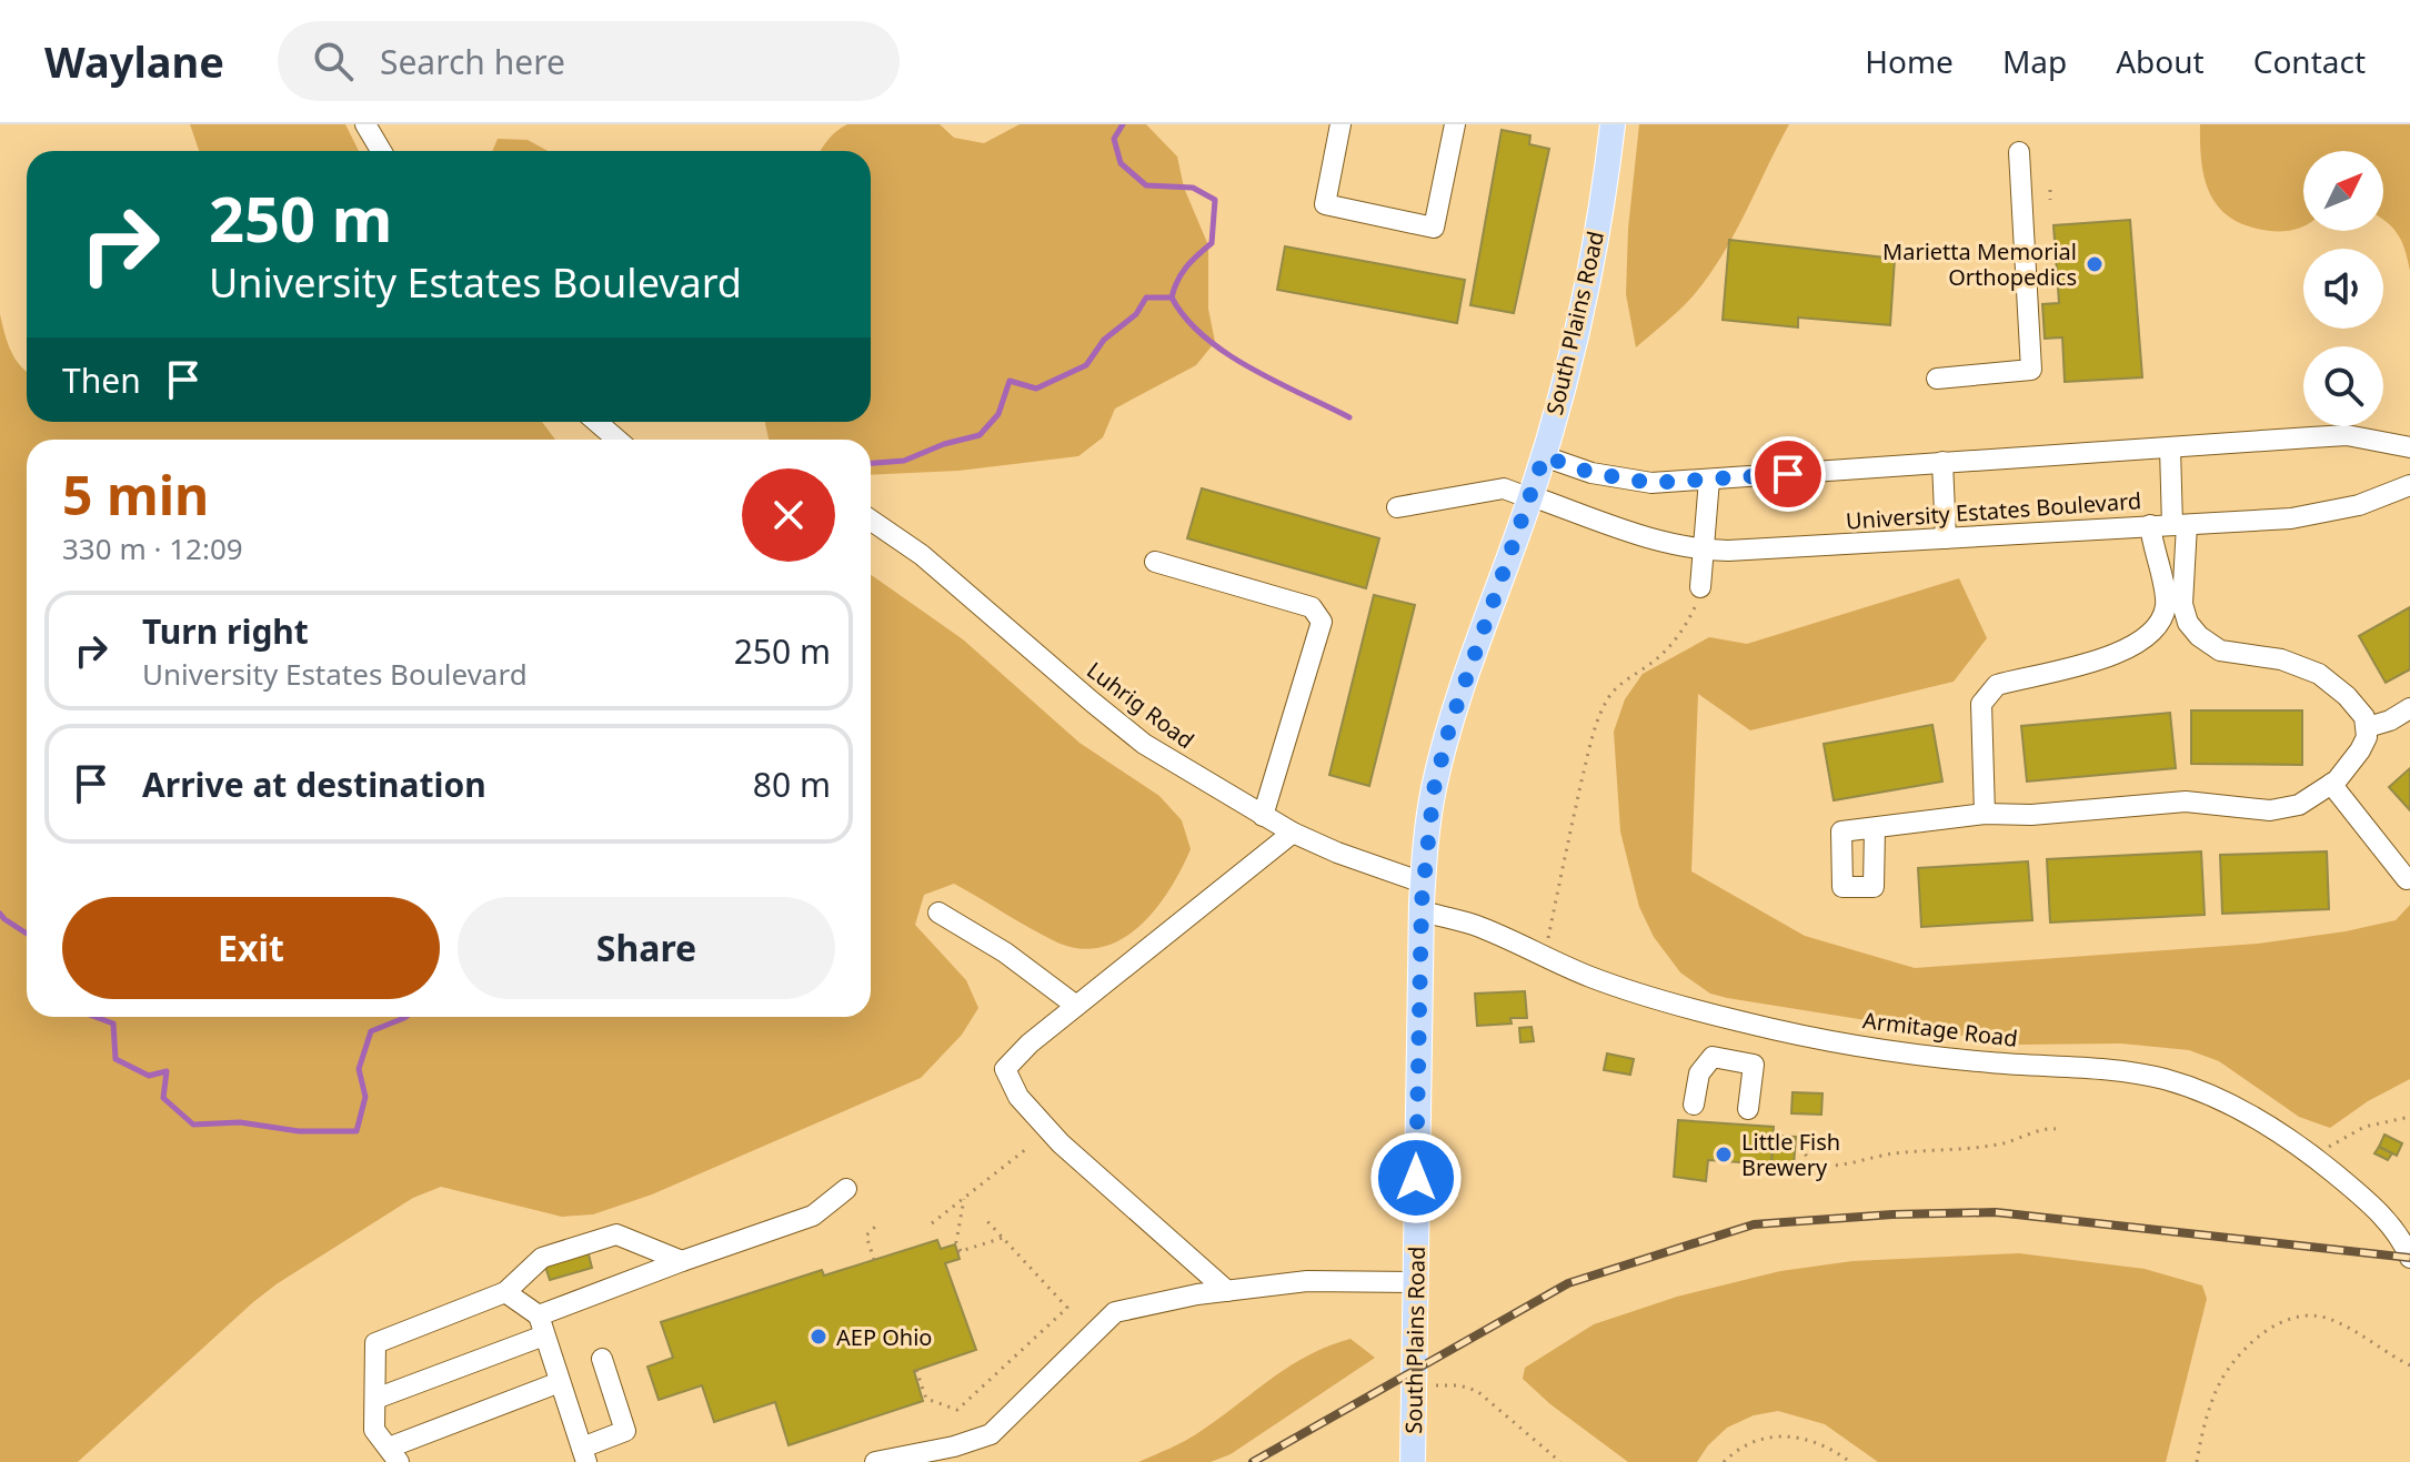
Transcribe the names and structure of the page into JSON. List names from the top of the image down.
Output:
{
  "streets": {
    "main road": ["South Plains Road"],
    "street": ["University Estates Boulevard", "Luhrig Road", "Armitage Road"]
  },
  "crossings": [
    ["South Plains Road", "University Estates Boulevard"],
    ["South Plains Road", "Luhrig Road"],
    ["South Plains Road", "Armitage Road"]
  ],
  "places": ["Marietta Memorial Orthopedics", "Little Fish Brewery", "AEP Ohio"],
  "north": "top right",
  "page": {
    "header": "Waylane",
    "search": "Search here",
    "nav": [
      "Home",
      "Map",
      "About",
      "Contact"
    ],
    "turn": ["250 m", "University Estates Boulevard"],
    "then": "Then",
    "heading": ["5 min", "330 m · 12:09"],
    "list": [
      {
        "name": "Turn right",
        "note": "University Estates Boulevard",
        "value": "250 m"
      },
      {
        "name": "Arrive at destination",
        "value": "80 m"
      }
    ],
    "buttons": ["Exit", "Share"]
  }
}
